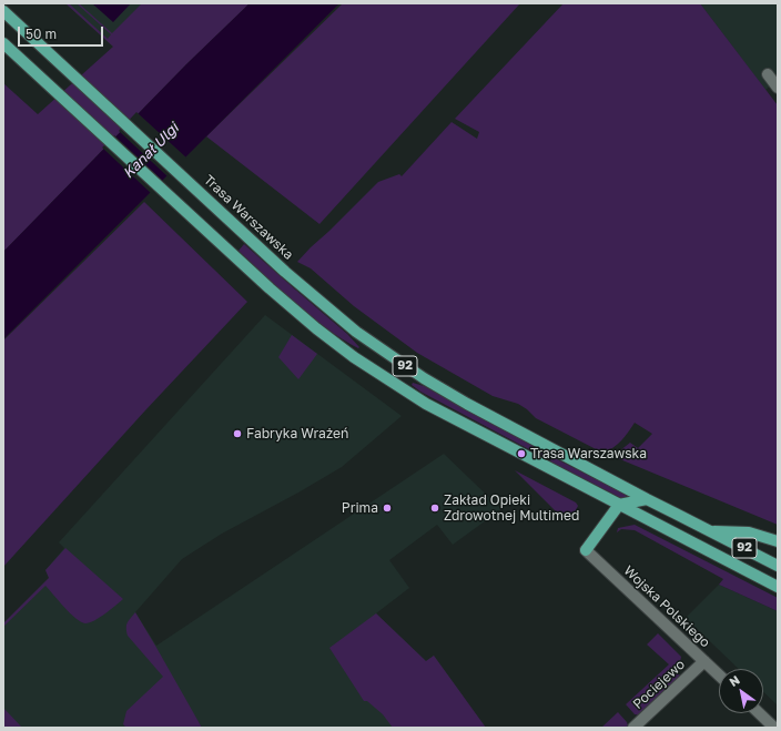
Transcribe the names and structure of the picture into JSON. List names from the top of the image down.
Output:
{
  "streets": {
    "main road": ["Trasa Warszawska", "92"],
    "street": ["Wojska Polskiego", "Pociejewo"]
  },
  "crossings": [
    ["Wojska Polskiego", "Pociejewo"]
  ],
  "water": ["Kanał Ulgi"],
  "places": [
    "Fabryka Wrażeń",
    "Trasa Warszawska",
    "Prima",
    "Zakład Opieki Zdrowotnej Multimed"
  ],
  "scale_bar": "50 m",
  "north": "top left"
}
